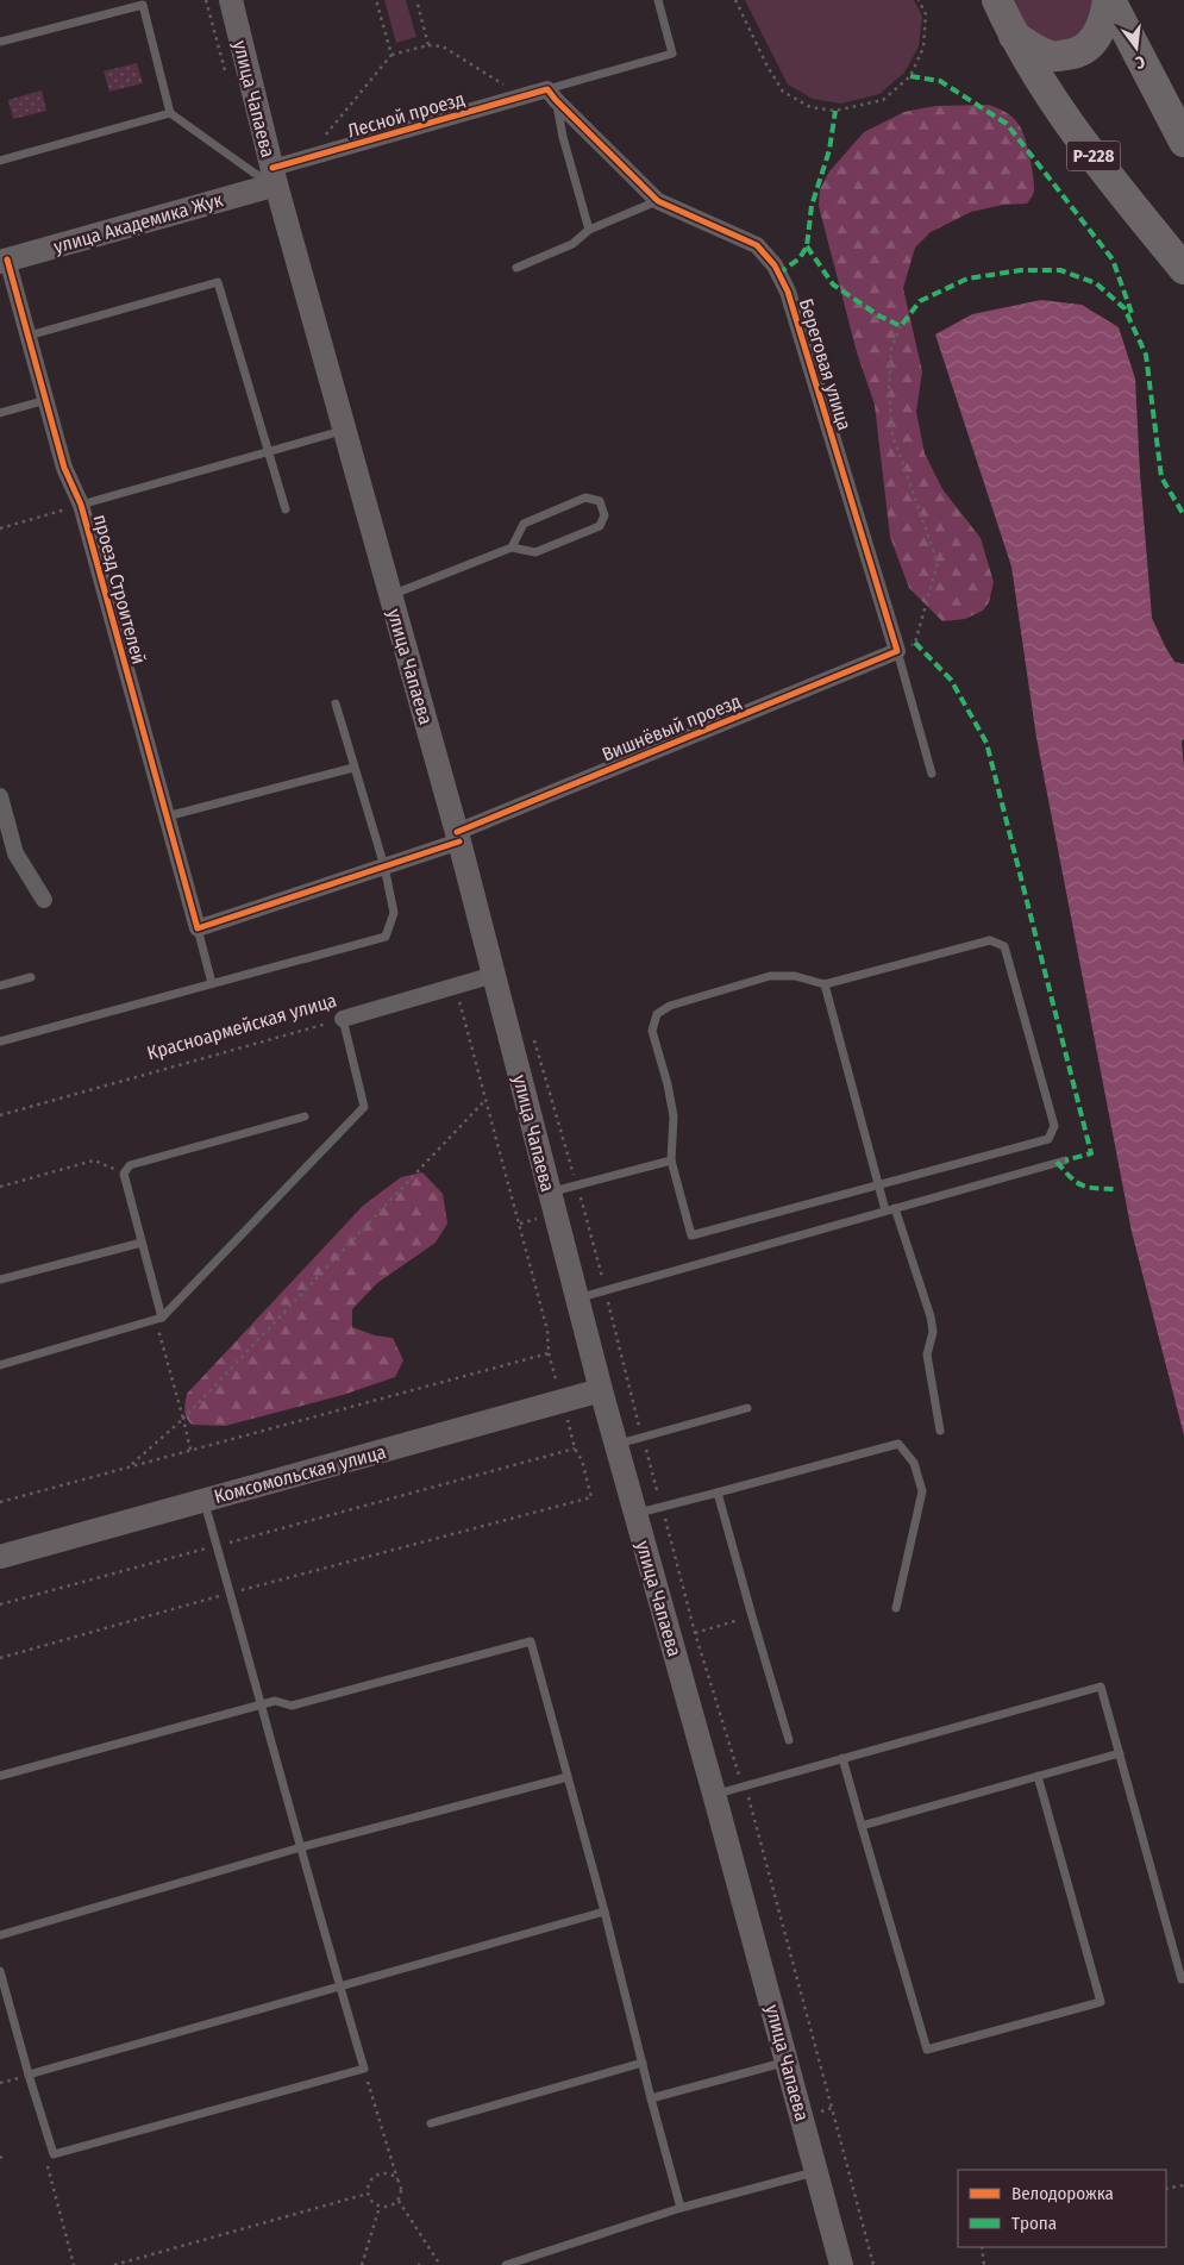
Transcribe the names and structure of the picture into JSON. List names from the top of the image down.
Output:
{
  "streets": {
    "highway": ["Р-228"],
    "street": [
      "улица Чапаева",
      "Лесной проезд",
      "улица Академика Жук",
      "Береговая улица",
      "проезд Строителей",
      "Вишнёвый проезд",
      "Красноармейская улица",
      "Комсомольская улица"
    ]
  },
  "crossings": [
    ["улица Чапаева", "Лесной проезд"],
    ["улица Чапаева", "улица Академика Жук"],
    ["улица Чапаева", "Вишнёвый проезд"],
    ["улица Чапаева", "Красноармейская улица"],
    ["улица Чапаева", "Комсомольская улица"],
    ["Лесной проезд", "улица Академика Жук"],
    ["Лесной проезд", "Береговая улица"],
    ["улица Академика Жук", "проезд Строителей"],
    ["Береговая улица", "Вишнёвый проезд"],
    ["проезд Строителей", "Вишнёвый проезд"]
  ],
  "legend": ["Велодорожка", "Тропа"],
  "north": "bottom"
}
